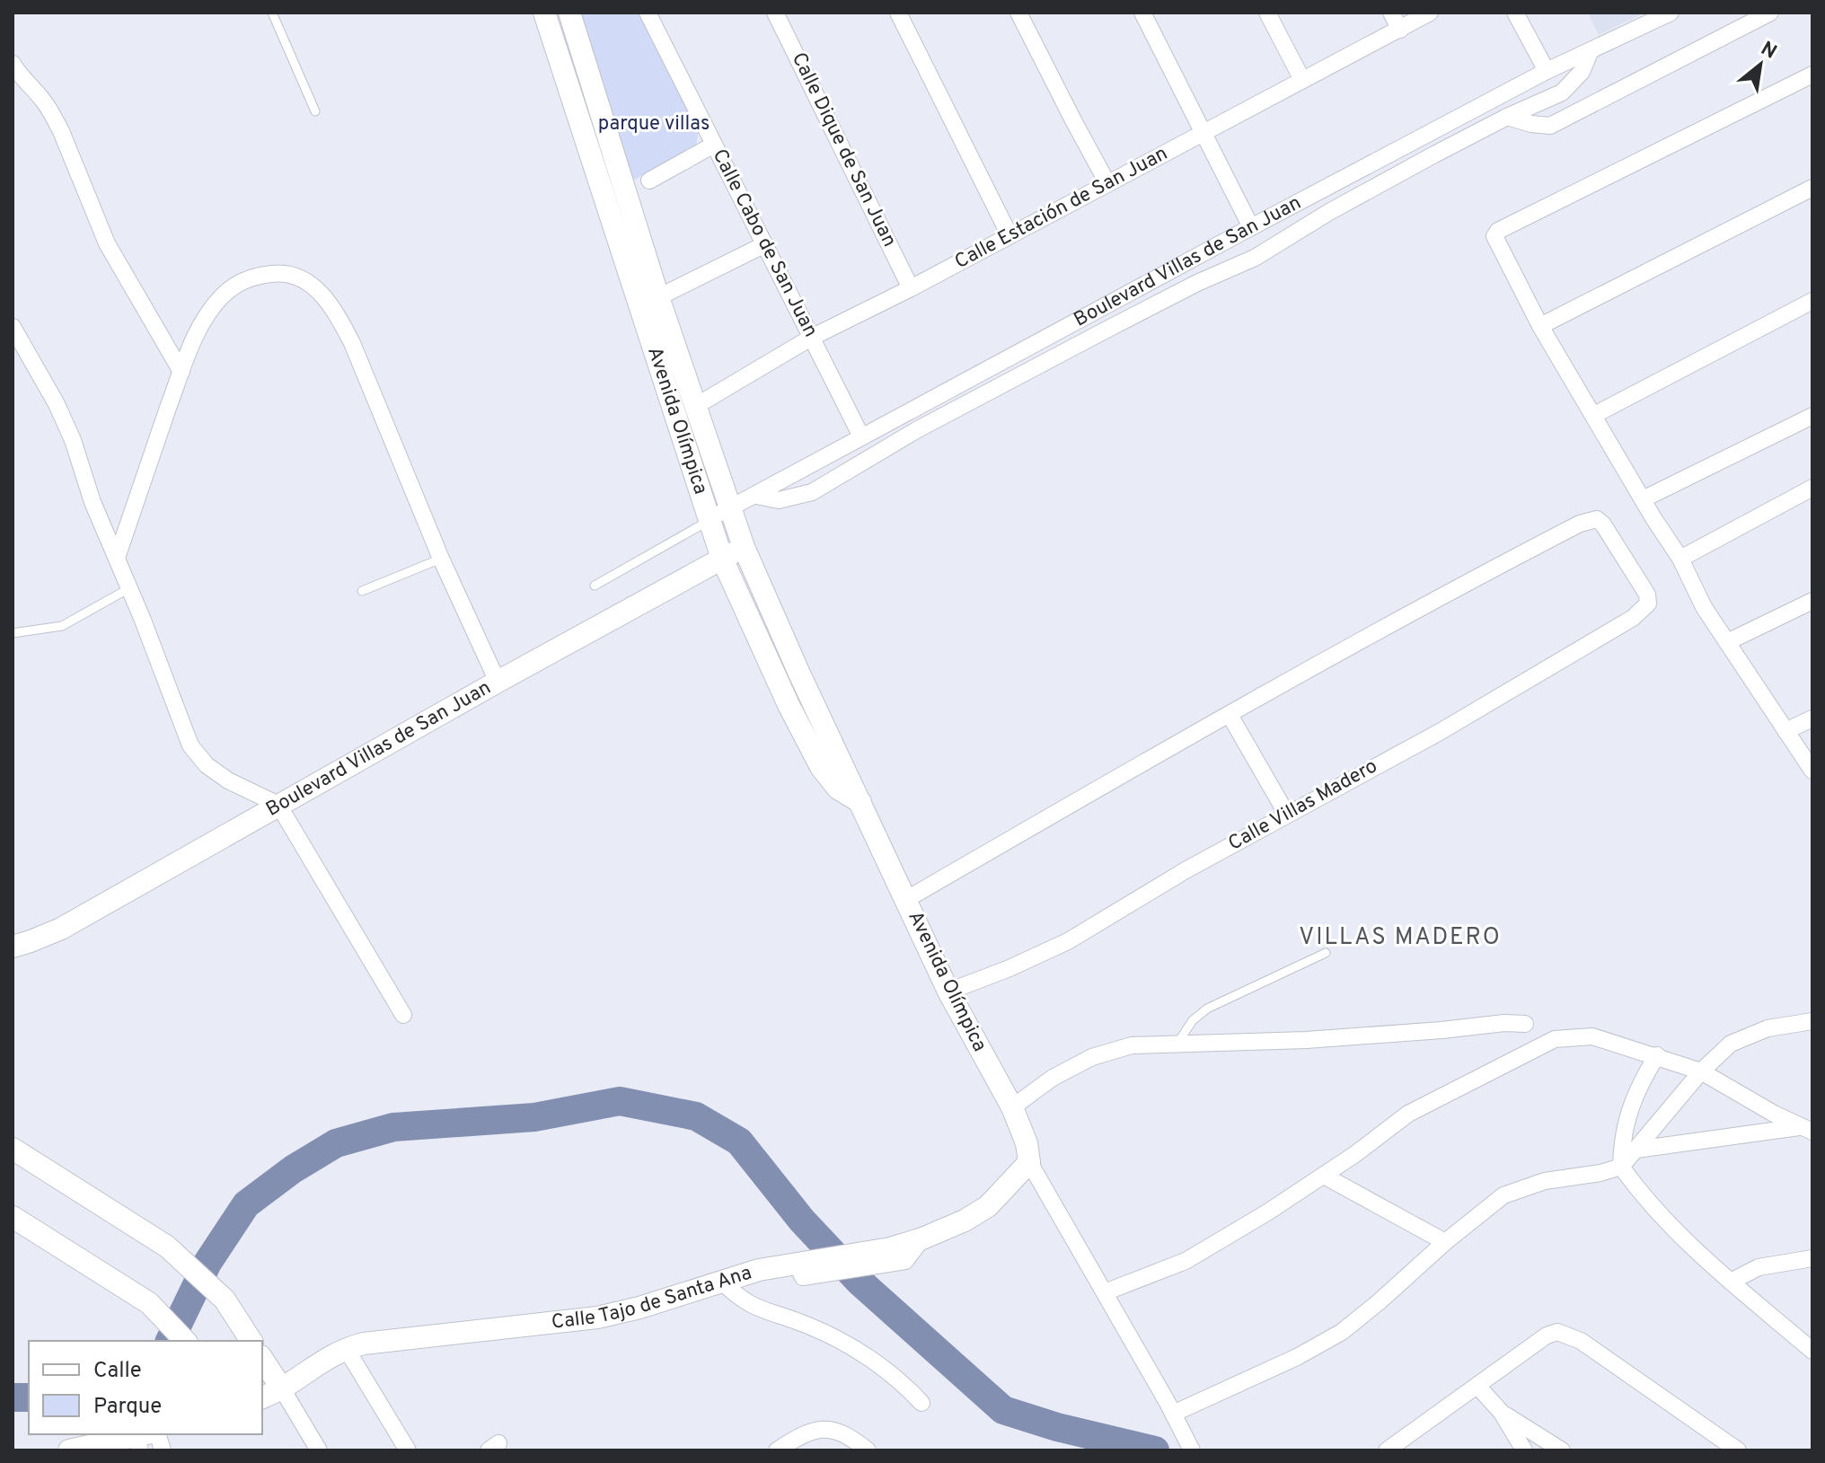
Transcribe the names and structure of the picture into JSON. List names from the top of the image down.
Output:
{
  "streets": {
    "street": [
      "Calle Dique de San Juan",
      "Calle Estación de San Juan",
      "Calle Cabo de San Juan",
      "Boulevard Villas de San Juan",
      "Avenida Olímpica",
      "Calle Villas Madero",
      "Calle Tajo de Santa Ana"
    ]
  },
  "crossings": [
    ["Calle Dique de San Juan", "Calle Estación de San Juan"],
    ["Calle Estación de San Juan", "Calle Cabo de San Juan"],
    ["Calle Estación de San Juan", "Avenida Olímpica"],
    ["Calle Cabo de San Juan", "Boulevard Villas de San Juan"],
    ["Boulevard Villas de San Juan", "Avenida Olímpica"],
    ["Avenida Olímpica", "Calle Villas Madero"],
    ["Avenida Olímpica", "Calle Tajo de Santa Ana"]
  ],
  "districts": ["VILLAS MADERO"],
  "parks": ["parque villas"],
  "legend": ["Calle", "Parque"],
  "north": "top right"
}
